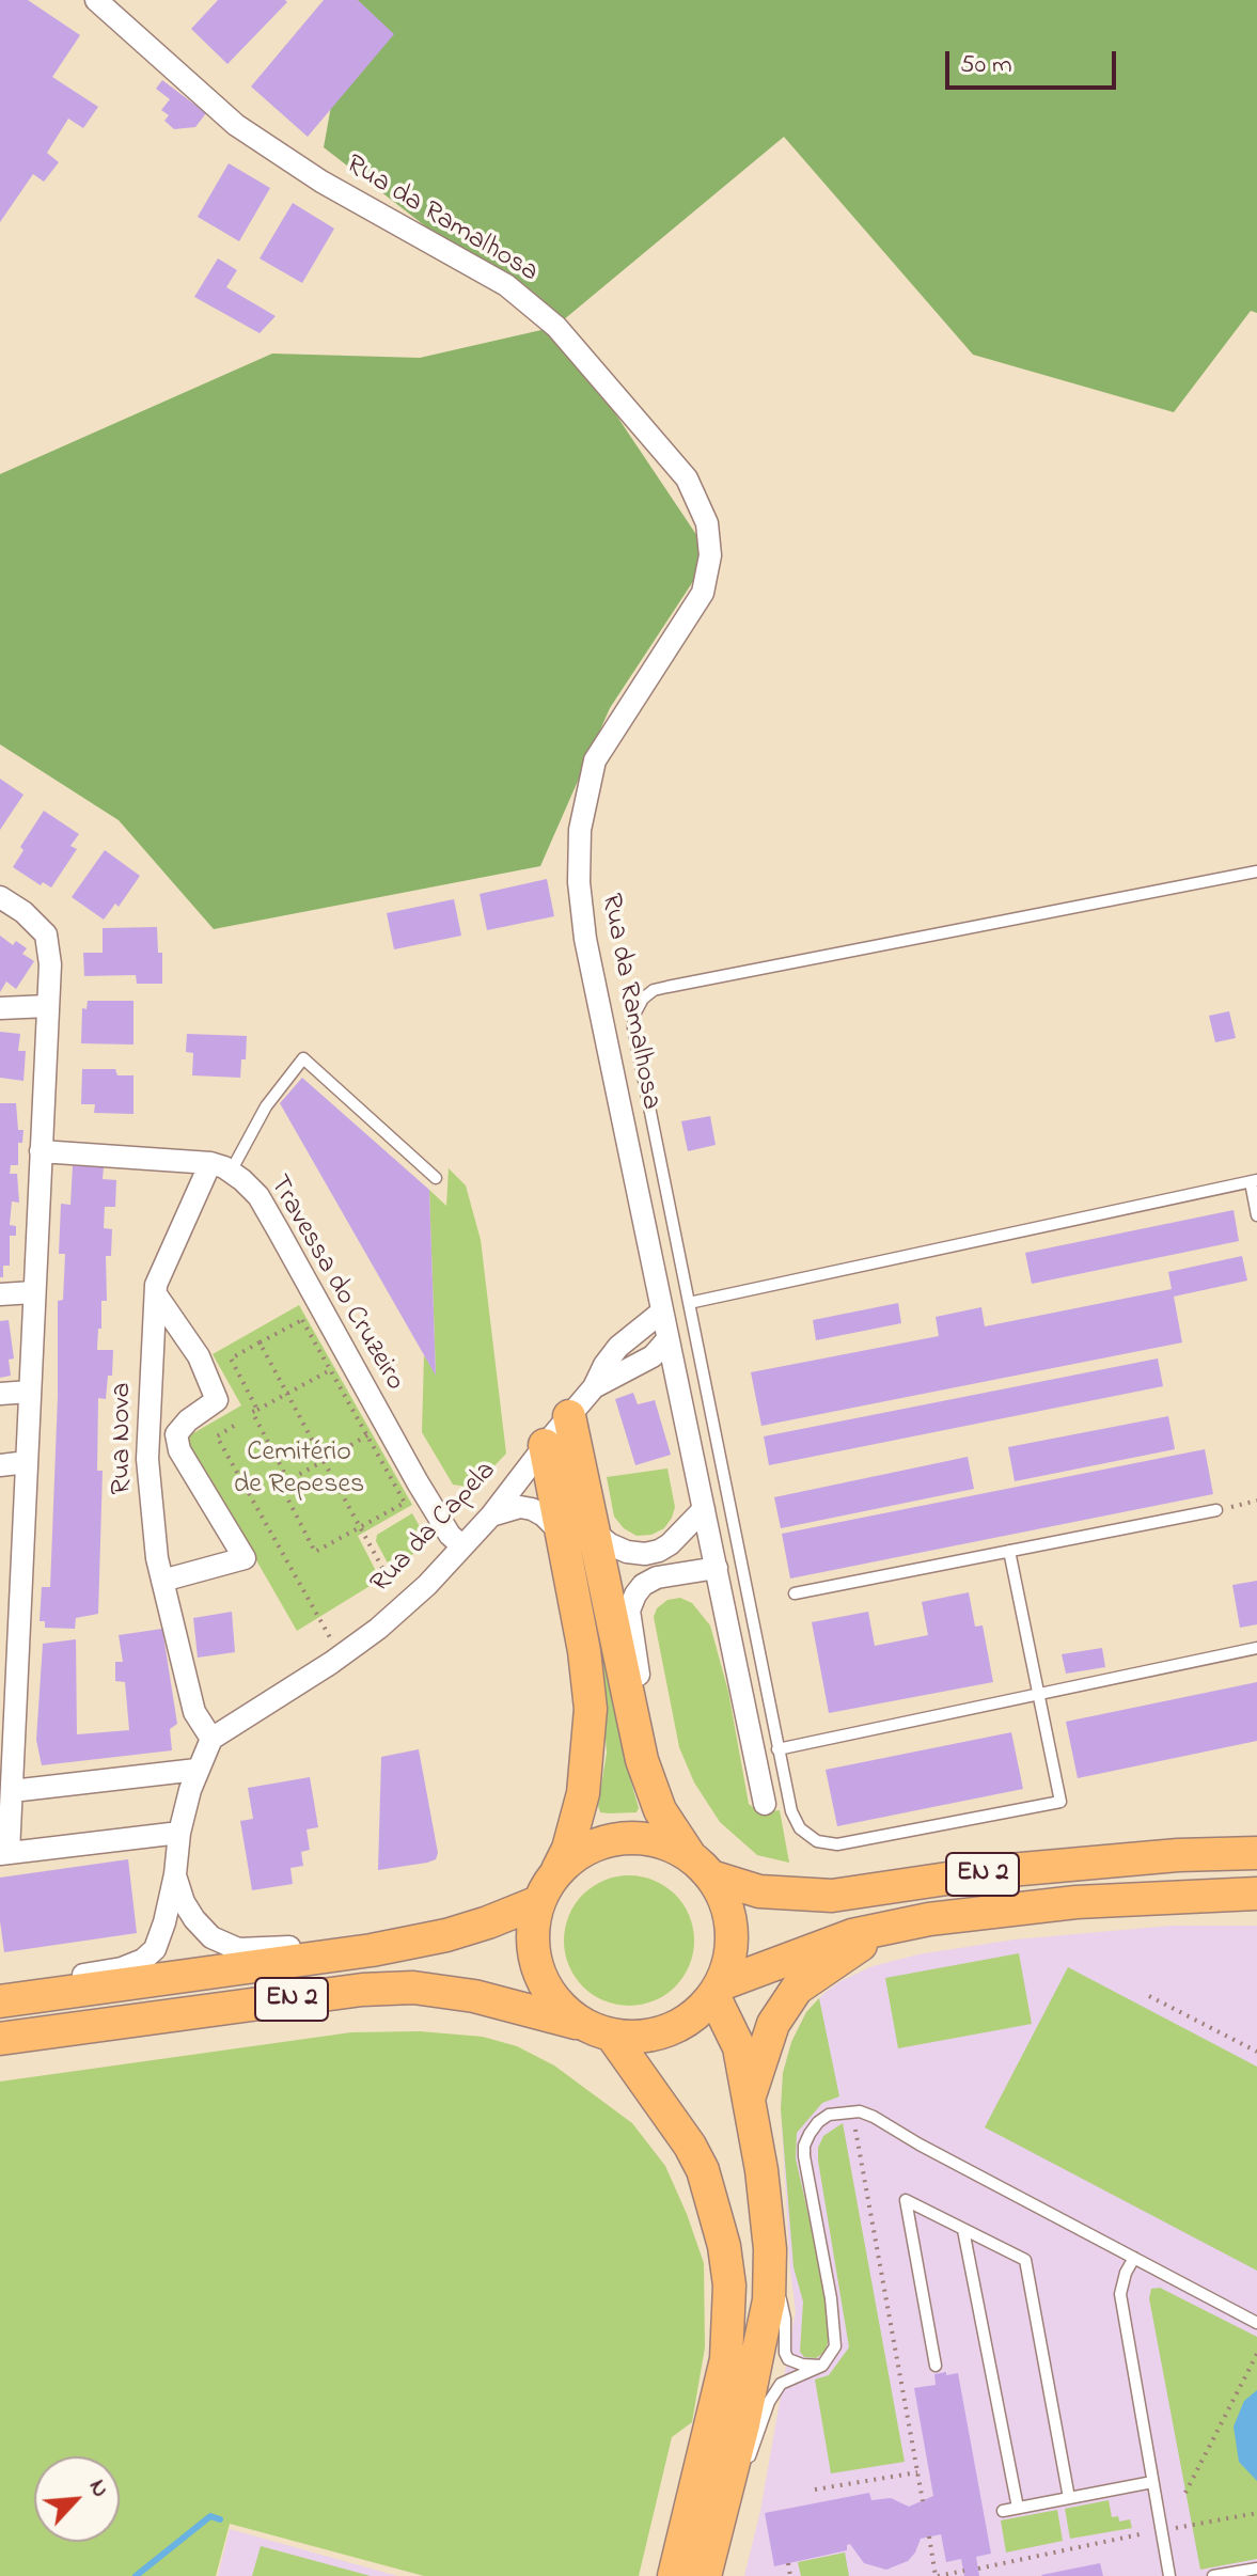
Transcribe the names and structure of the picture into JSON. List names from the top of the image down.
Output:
{
  "streets": {
    "main road": ["EN 2"],
    "street": [
      "Rua da Ramalhosa",
      "Travessa do Cruzeiro",
      "Rua Nova",
      "Rua da Capela"
    ]
  },
  "crossings": [
    ["Rua da Ramalhosa", "Rua da Capela"],
    ["Travessa do Cruzeiro", "Rua Nova"],
    ["Travessa do Cruzeiro", "Rua da Capela"],
    ["Rua Nova", "Rua da Capela"]
  ],
  "parks": ["Cemitério de Repeses"],
  "scale_bar": "50 m",
  "north": "top right"
}
